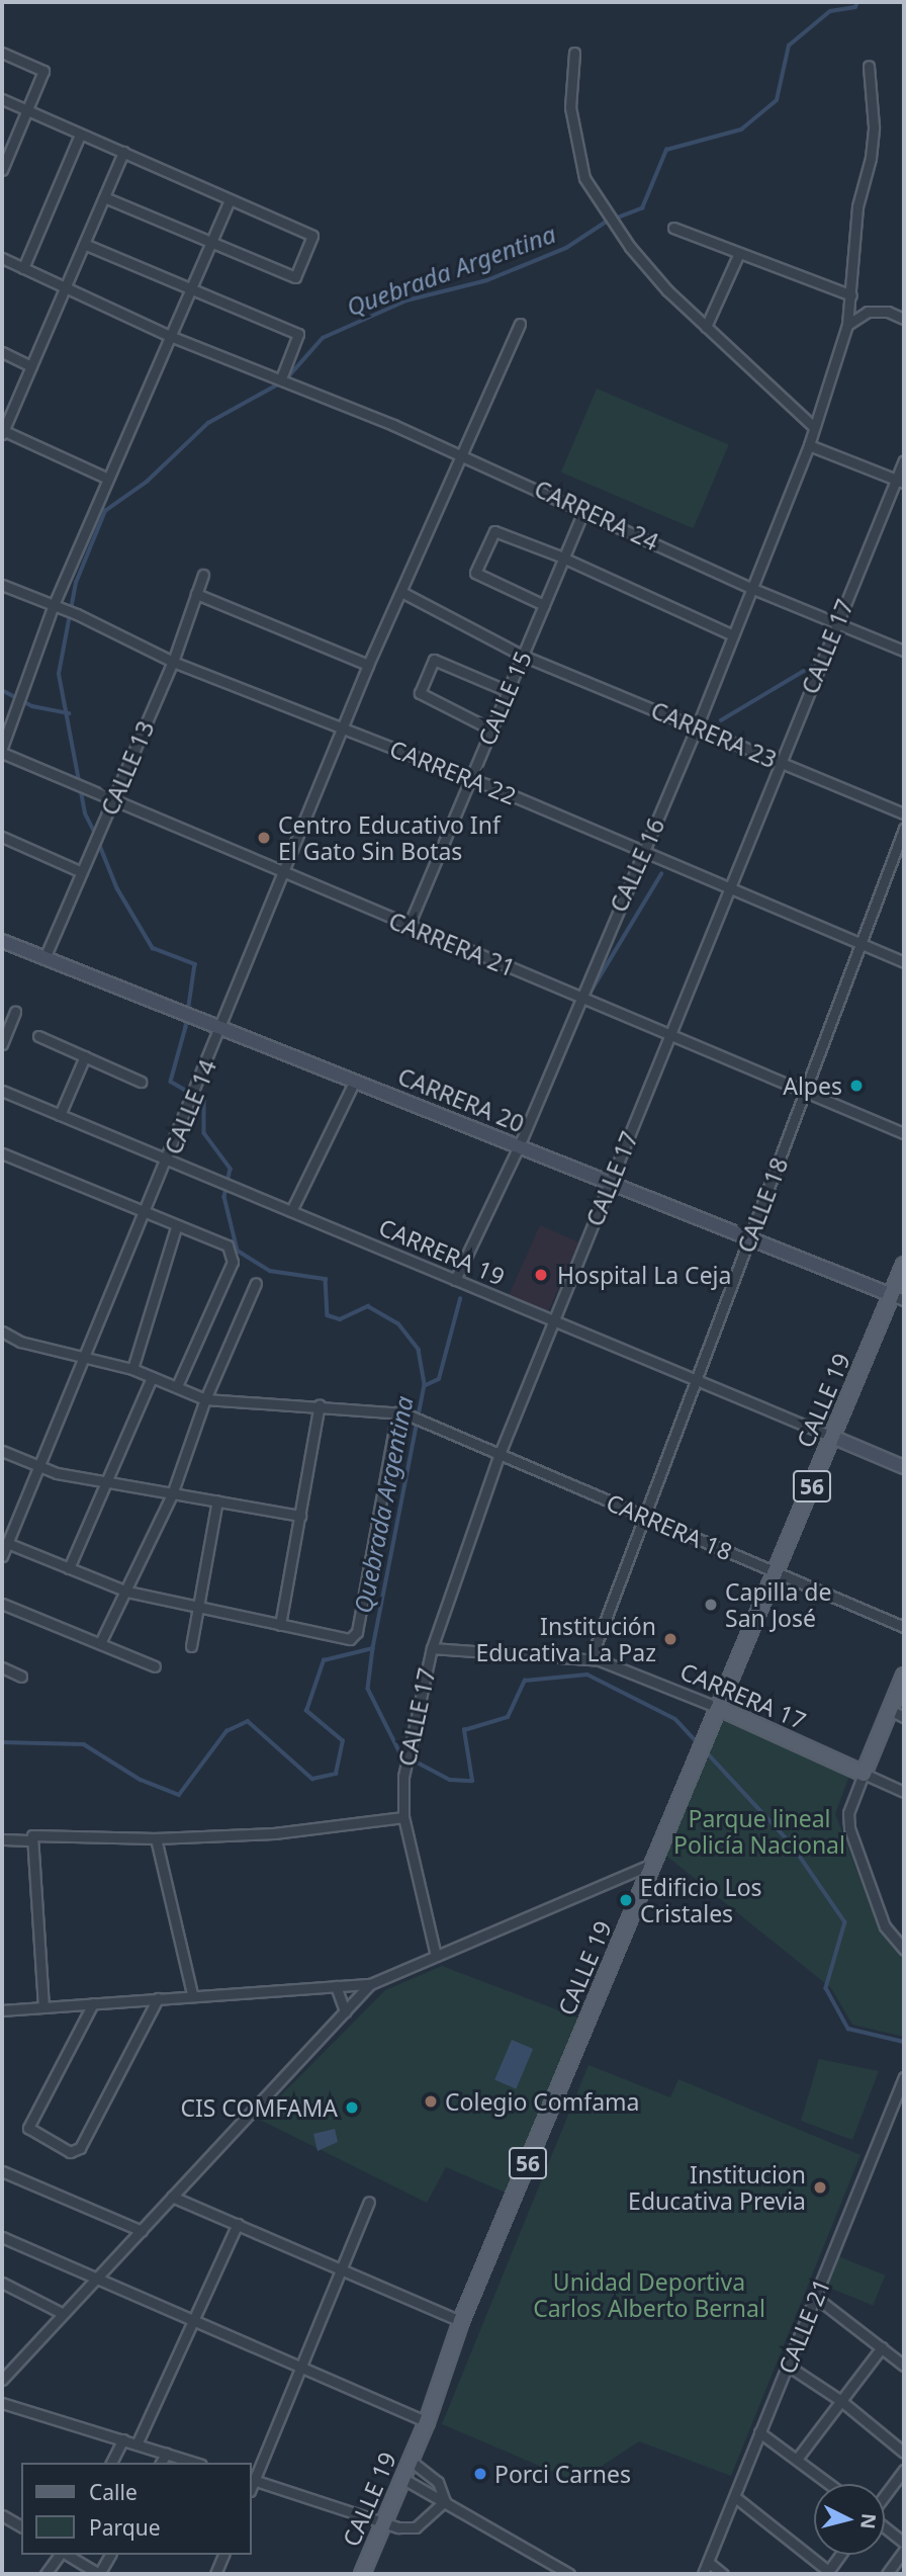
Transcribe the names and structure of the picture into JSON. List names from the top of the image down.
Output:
{
  "streets": {
    "main road": [
      "CARRERA 20",
      "CARRERA 19",
      "CALLE 19",
      "56",
      "CARRERA 17"
    ],
    "street": [
      "CARRERA 24",
      "CALLE 17",
      "CALLE 15",
      "CARRERA 23",
      "CALLE 13",
      "CARRERA 22",
      "CALLE 16",
      "CARRERA 21",
      "CALLE 14",
      "CALLE 18",
      "CARRERA 18",
      "CALLE 21"
    ]
  },
  "crossings": [
    ["CARRERA 24", "CALLE 17"],
    ["CARRERA 24", "CALLE 15"],
    ["CARRERA 24", "CALLE 16"],
    ["CARRERA 24", "CALLE 14"],
    ["CALLE 17", "CARRERA 23"],
    ["CALLE 17", "CARRERA 22"],
    ["CALLE 17", "CARRERA 21"],
    ["CALLE 17", "CARRERA 20"],
    ["CALLE 17", "CARRERA 19"],
    ["CALLE 17", "CARRERA 18"],
    ["CALLE 17", "CARRERA 17"],
    ["CALLE 15", "CARRERA 23"],
    ["CALLE 15", "CARRERA 22"],
    ["CALLE 15", "CARRERA 21"],
    ["CARRERA 23", "CALLE 16"],
    ["CARRERA 23", "CALLE 14"],
    ["CALLE 13", "CARRERA 22"],
    ["CALLE 13", "CARRERA 21"],
    ["CALLE 13", "CARRERA 20"],
    ["CARRERA 22", "CALLE 16"],
    ["CARRERA 22", "CALLE 14"],
    ["CARRERA 22", "CALLE 18"],
    ["CALLE 16", "CARRERA 21"],
    ["CALLE 16", "CARRERA 20"],
    ["CALLE 16", "CARRERA 19"],
    ["CARRERA 21", "CALLE 14"],
    ["CARRERA 21", "CALLE 18"],
    ["CARRERA 20", "CALLE 14"],
    ["CARRERA 20", "CALLE 18"],
    ["CARRERA 20", "CALLE 19"],
    ["CALLE 14", "CARRERA 19"],
    ["CALLE 14", "CARRERA 18"],
    ["CALLE 18", "CARRERA 19"],
    ["CALLE 18", "CARRERA 18"],
    ["CALLE 18", "CARRERA 17"],
    ["CARRERA 19", "CALLE 19"],
    ["CALLE 19", "CARRERA 18"],
    ["CALLE 19", "CARRERA 17"]
  ],
  "water": ["Quebrada Argentina"],
  "parks": ["Parque lineal Policía Nacional", "Unidad Deportiva Carlos Alberto Bernal"],
  "places": [
    "Centro Educativo Inf El Gato Sin Botas",
    "Alpes",
    "Hospital La Ceja",
    "Capilla de San José",
    "Institución Educativa La Paz",
    "Edificio Los Cristales",
    "Colegio Comfama",
    "CIS COMFAMA",
    "Institucion Educativa Previa",
    "Porci Carnes"
  ],
  "legend": ["Calle", "Parque"],
  "north": "right"
}
